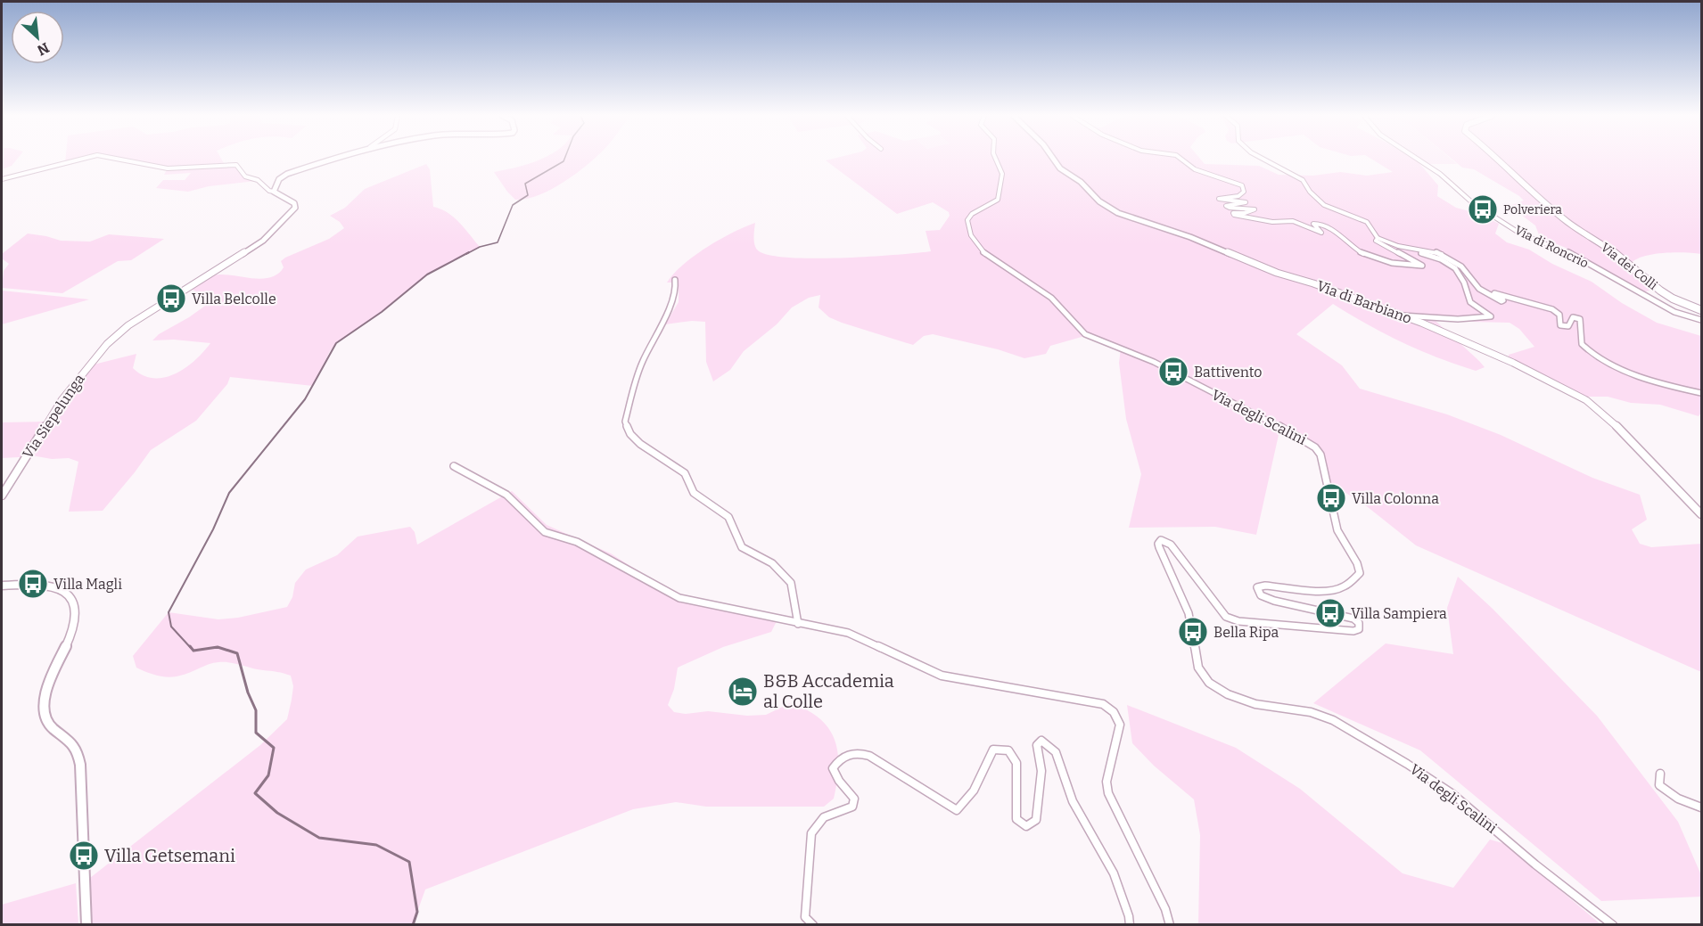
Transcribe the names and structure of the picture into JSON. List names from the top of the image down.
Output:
{
  "streets": {
    "main road": ["Via dei Colli"],
    "street": [
      "Via di Roncrio",
      "Via di Barbiano",
      "Via Siepelunga",
      "Via degli Scalini"
    ]
  },
  "places": {
    "bus stop": [
      "Polveriera",
      "Villa Belcolle",
      "Battivento",
      "Villa Colonna",
      "Villa Magli",
      "Villa Sampiera",
      "Bella Ripa",
      "Villa Getsemani"
    ],
    "hotel": ["B&B Accademia al Colle"]
  },
  "north": "bottom right"
}
